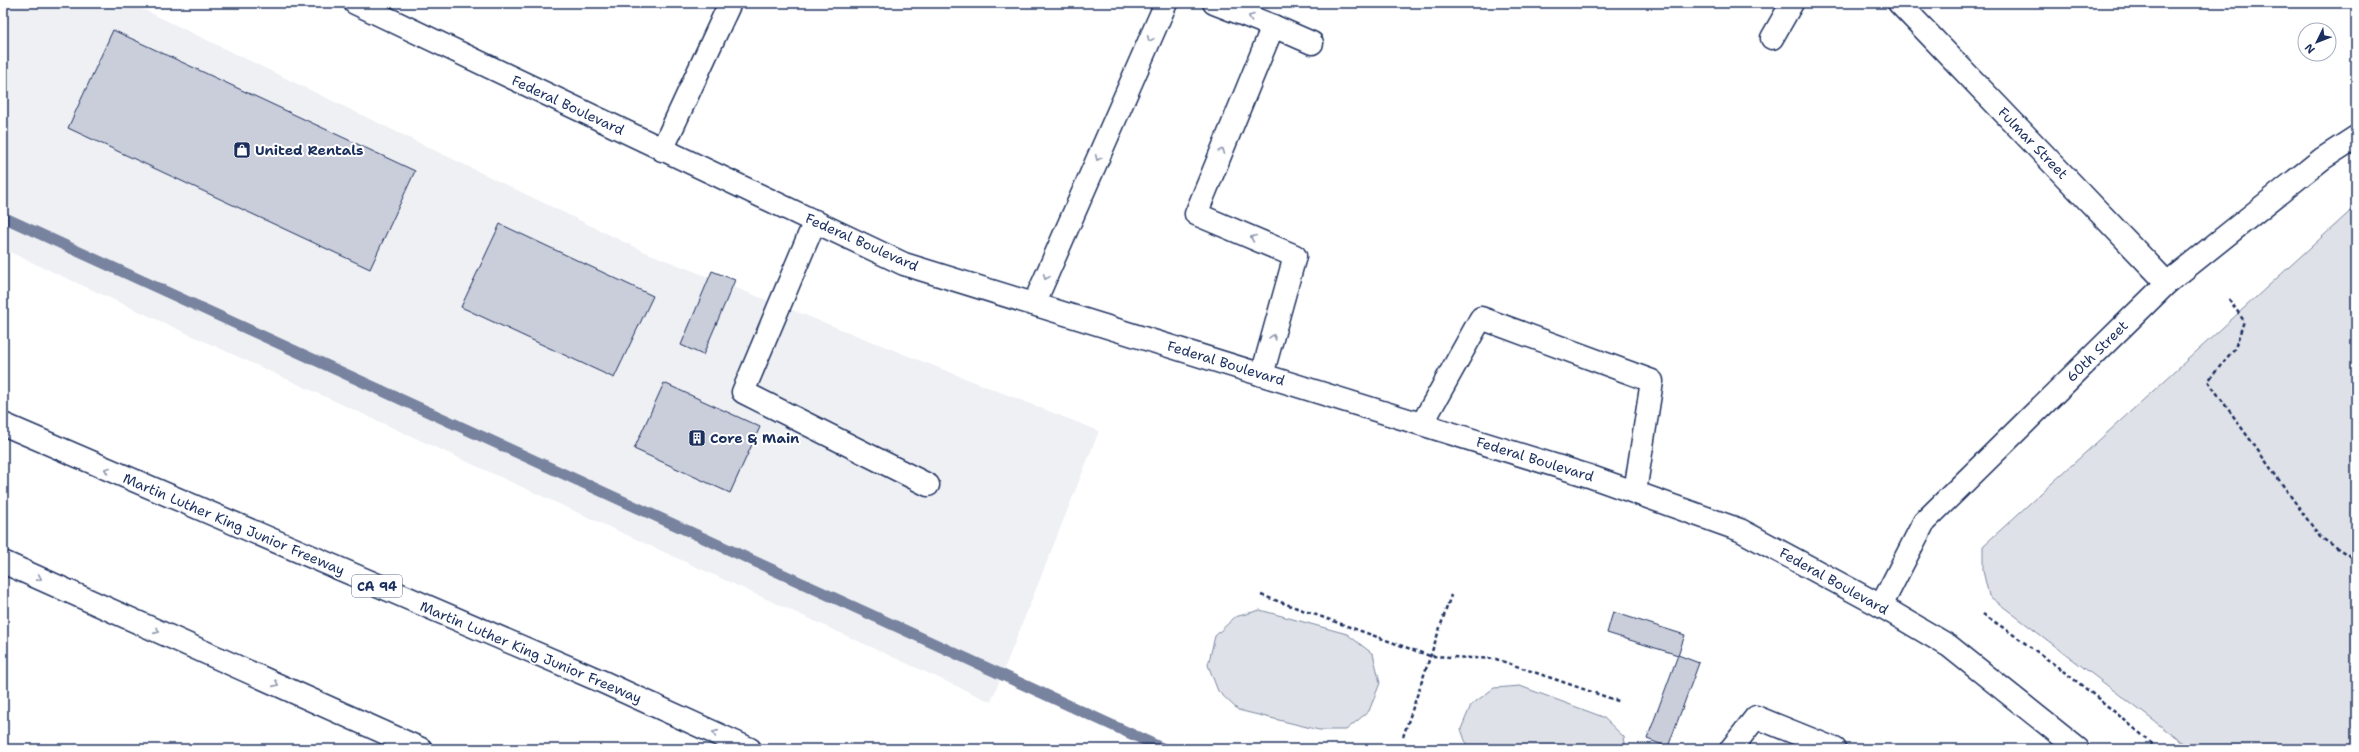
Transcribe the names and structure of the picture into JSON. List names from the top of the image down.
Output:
{
  "streets": {
    "main road": [
      "Federal Boulevard",
      "Fulmar Street",
      "60th Street",
      "Martin Luther King Junior Freeway",
      "CA 94"
    ]
  },
  "crossings": [
    ["Federal Boulevard", "60th Street"],
    ["Fulmar Street", "60th Street"]
  ],
  "places": {
    "shop": ["United Rentals"],
    "building": ["Core & Main"]
  },
  "north": "bottom left"
}
